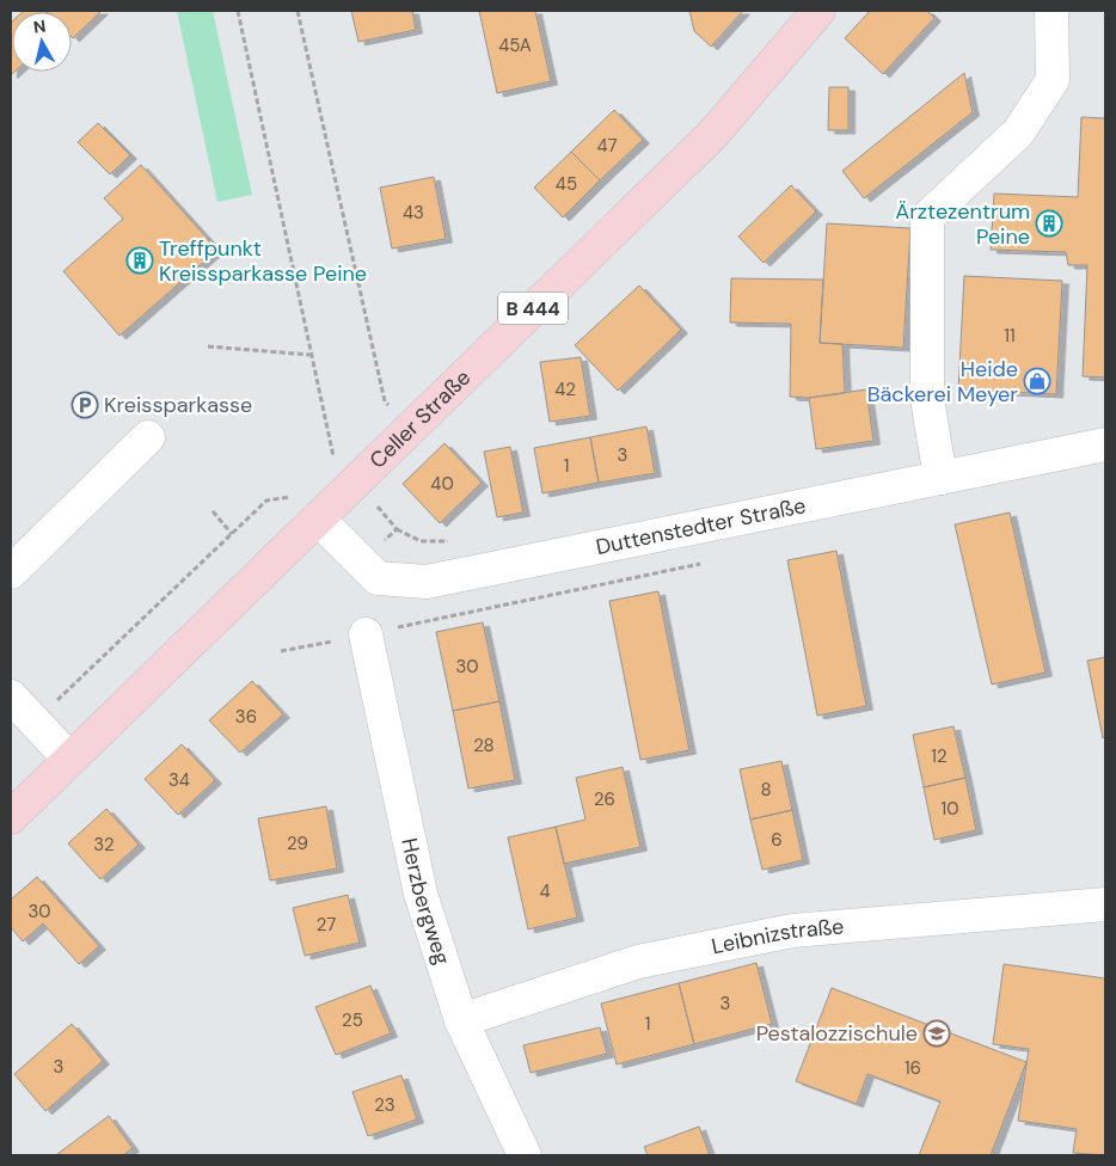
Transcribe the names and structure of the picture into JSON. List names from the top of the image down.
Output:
{
  "streets": {
    "main road": ["B 444", "Celler Straße"],
    "street": ["Duttenstedter Straße", "Herzbergweg", "Leibnizstraße"]
  },
  "crossings": [
    ["Celler Straße", "Duttenstedter Straße"],
    ["Herzbergweg", "Leibnizstraße"]
  ],
  "places": {
    "building": ["Ärztezentrum Peine", "Treffpunkt Kreissparkasse Peine"],
    "shop": ["Heide Bäckerei Meyer"],
    "parking": ["Kreissparkasse"],
    "school or university": ["Pestalozzischule"]
  },
  "house_numbers": [
    "45A",
    "47",
    "45",
    "43",
    "11",
    "42",
    "3",
    "1",
    "40",
    "30",
    "36",
    "28",
    "12",
    "34",
    "8",
    "26",
    "10",
    "6",
    "29",
    "32",
    "4",
    "30",
    "27",
    "3",
    "25",
    "1",
    "3",
    "16",
    "23"
  ],
  "north": "top"
}
